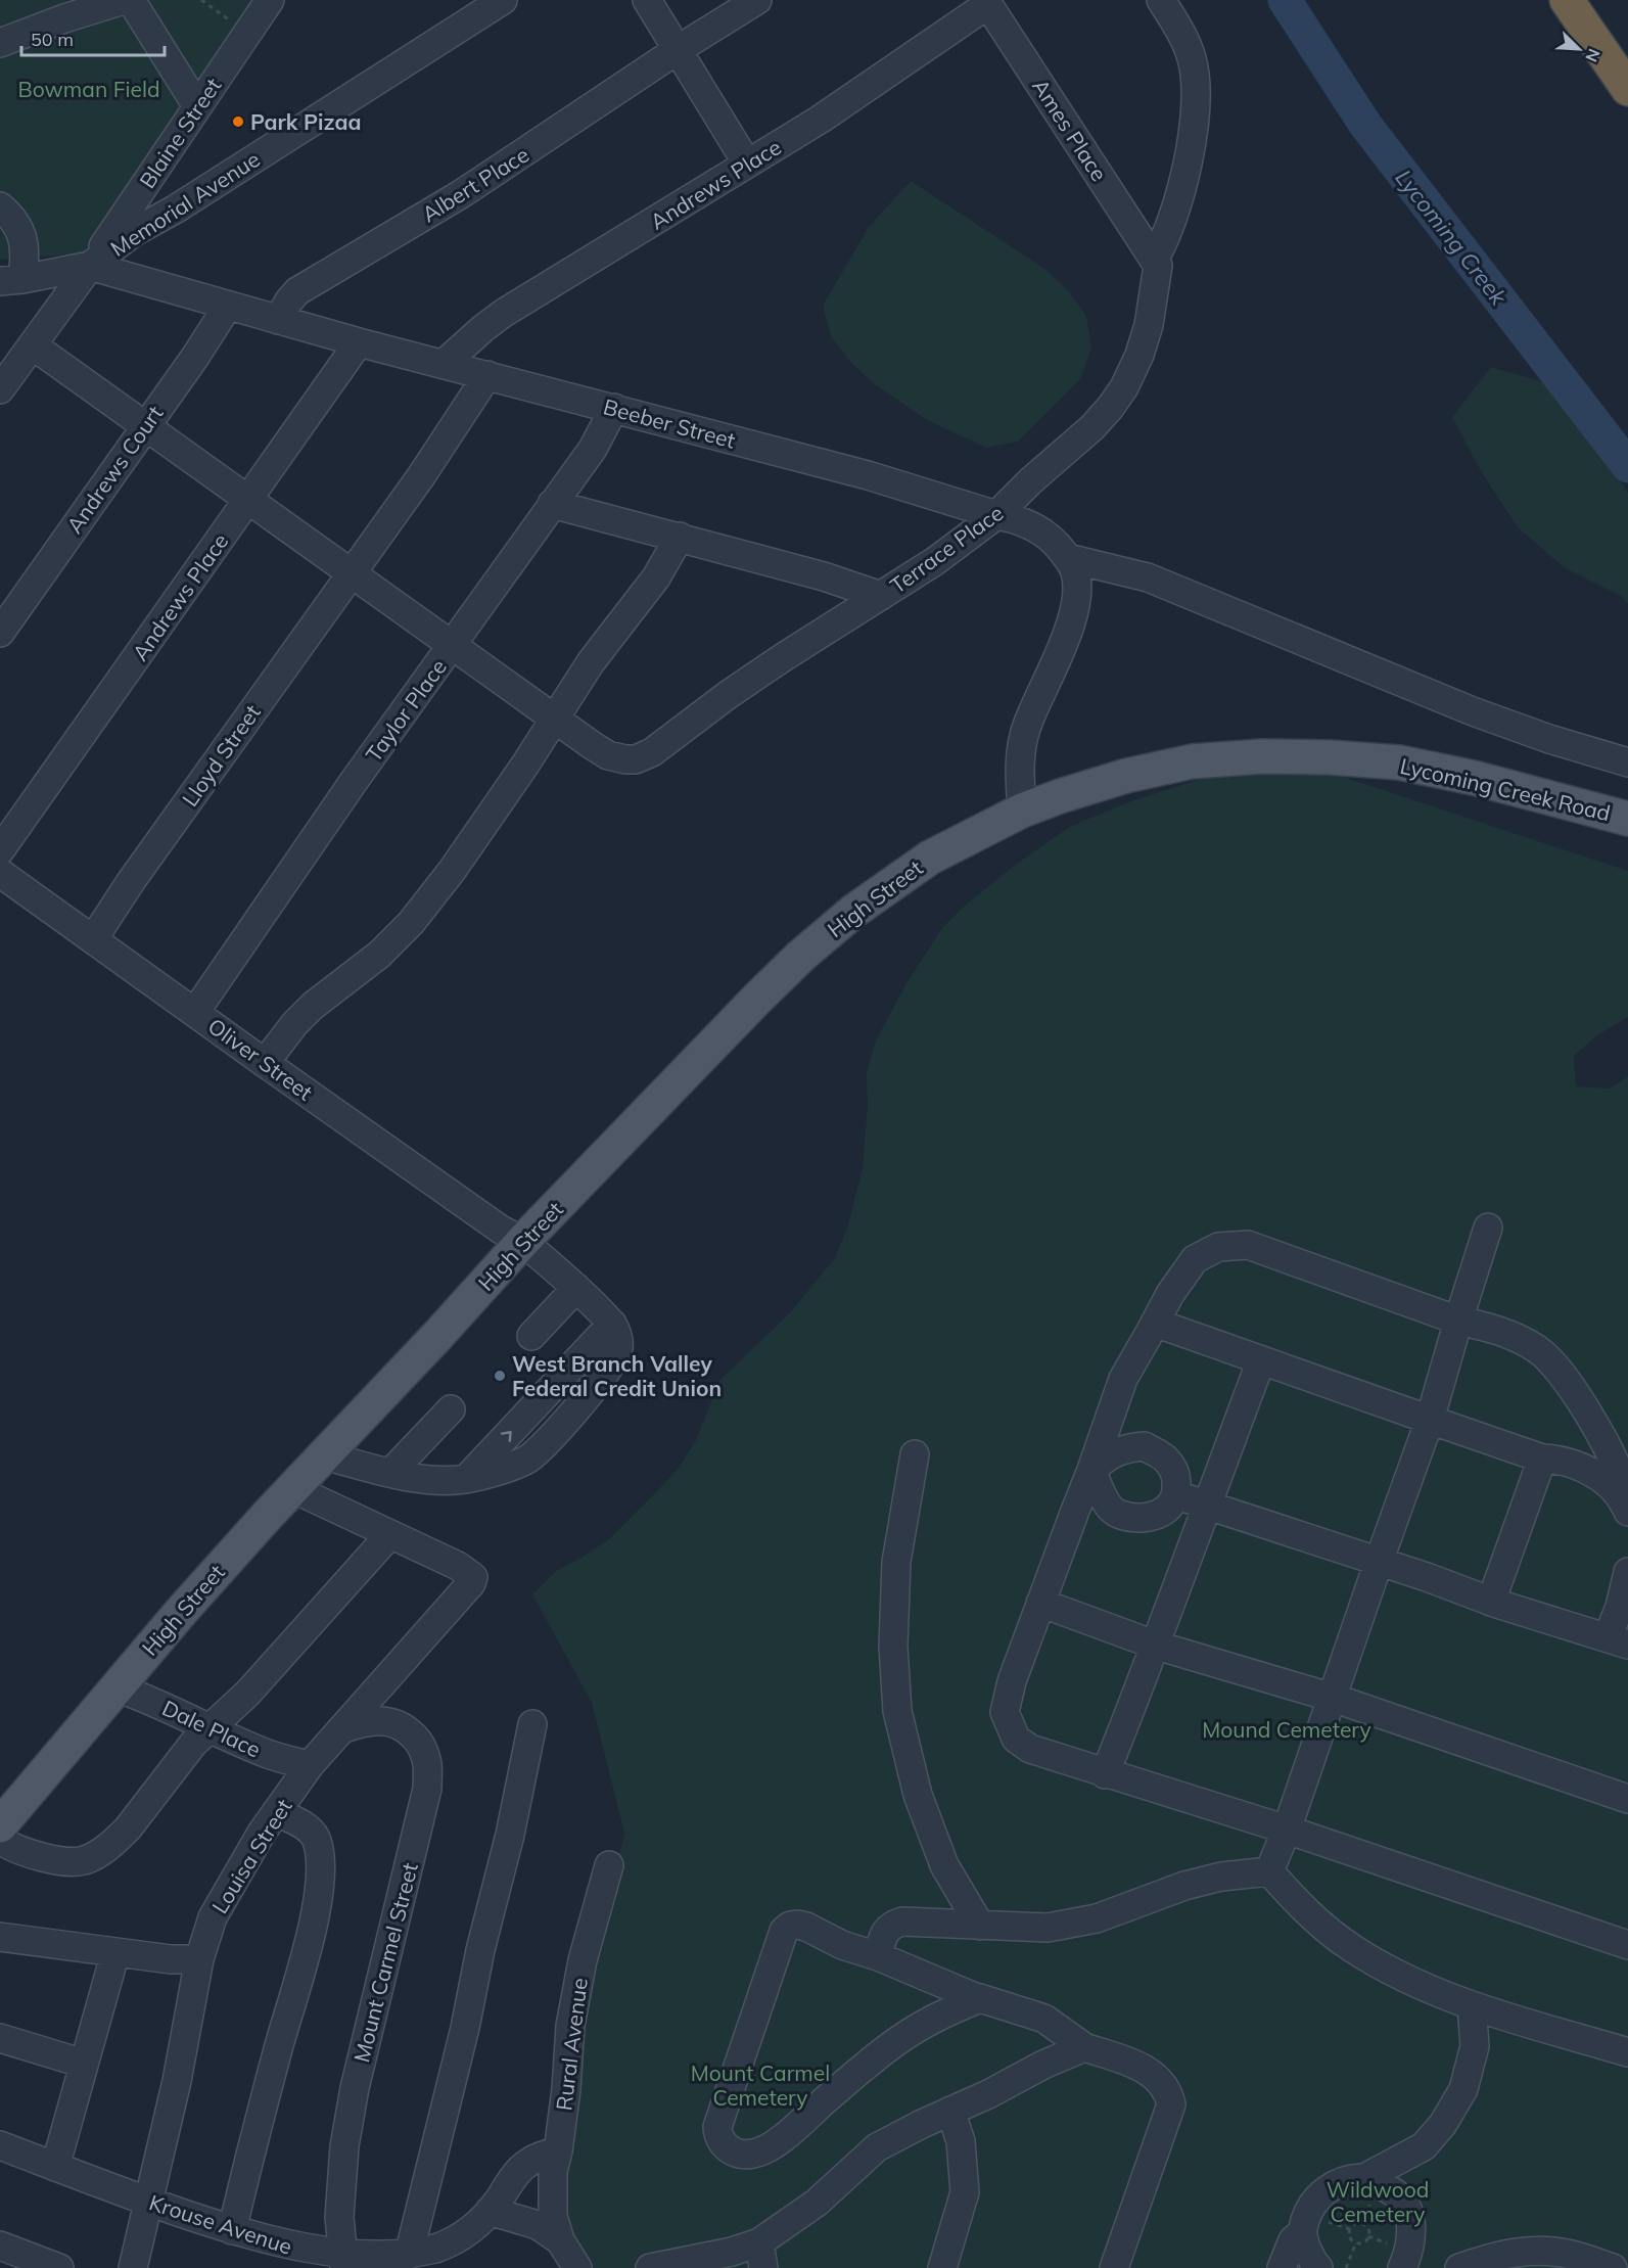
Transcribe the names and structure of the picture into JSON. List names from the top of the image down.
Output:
{
  "streets": {
    "main road": ["Lycoming Creek Road", "High Street"],
    "street": [
      "Ames Place",
      "Blaine Street",
      "Albert Place",
      "Andrews Place",
      "Memorial Avenue",
      "Beeber Street",
      "Andrews Court",
      "Terrace Place",
      "Taylor Place",
      "Lloyd Street",
      "Oliver Street",
      "Dale Place",
      "Louisa Street",
      "Mount Carmel Street",
      "Rural Avenue",
      "Krouse Avenue"
    ]
  },
  "crossings": [
    ["Ames Place", "Andrews Place"],
    ["Ames Place", "Terrace Place"],
    ["Blaine Street", "Memorial Avenue"],
    ["Blaine Street", "Beeber Street"],
    ["Albert Place", "Beeber Street"],
    ["Andrews Place", "Beeber Street"],
    ["Memorial Avenue", "Beeber Street"],
    ["Beeber Street", "Andrews Court"],
    ["Beeber Street", "Terrace Place"],
    ["Beeber Street", "Taylor Place"],
    ["Beeber Street", "Lloyd Street"],
    ["Beeber Street", "High Street"],
    ["Taylor Place", "Oliver Street"],
    ["Lloyd Street", "Oliver Street"],
    ["Lycoming Creek Road", "High Street"],
    ["High Street", "Oliver Street"],
    ["High Street", "Dale Place"],
    ["Dale Place", "Louisa Street"],
    ["Louisa Street", "Mount Carmel Street"],
    ["Louisa Street", "Krouse Avenue"],
    ["Mount Carmel Street", "Krouse Avenue"],
    ["Rural Avenue", "Krouse Avenue"]
  ],
  "water": ["Lycoming Creek"],
  "parks": [
    "Bowman Field",
    "Mound Cemetery",
    "Mount Carmel Cemetery",
    "Wildwood Cemetery"
  ],
  "places": ["Park Pizaa", "West Branch Valley Federal Credit Union"],
  "scale_bar": "50 m",
  "north": "bottom right"
}
